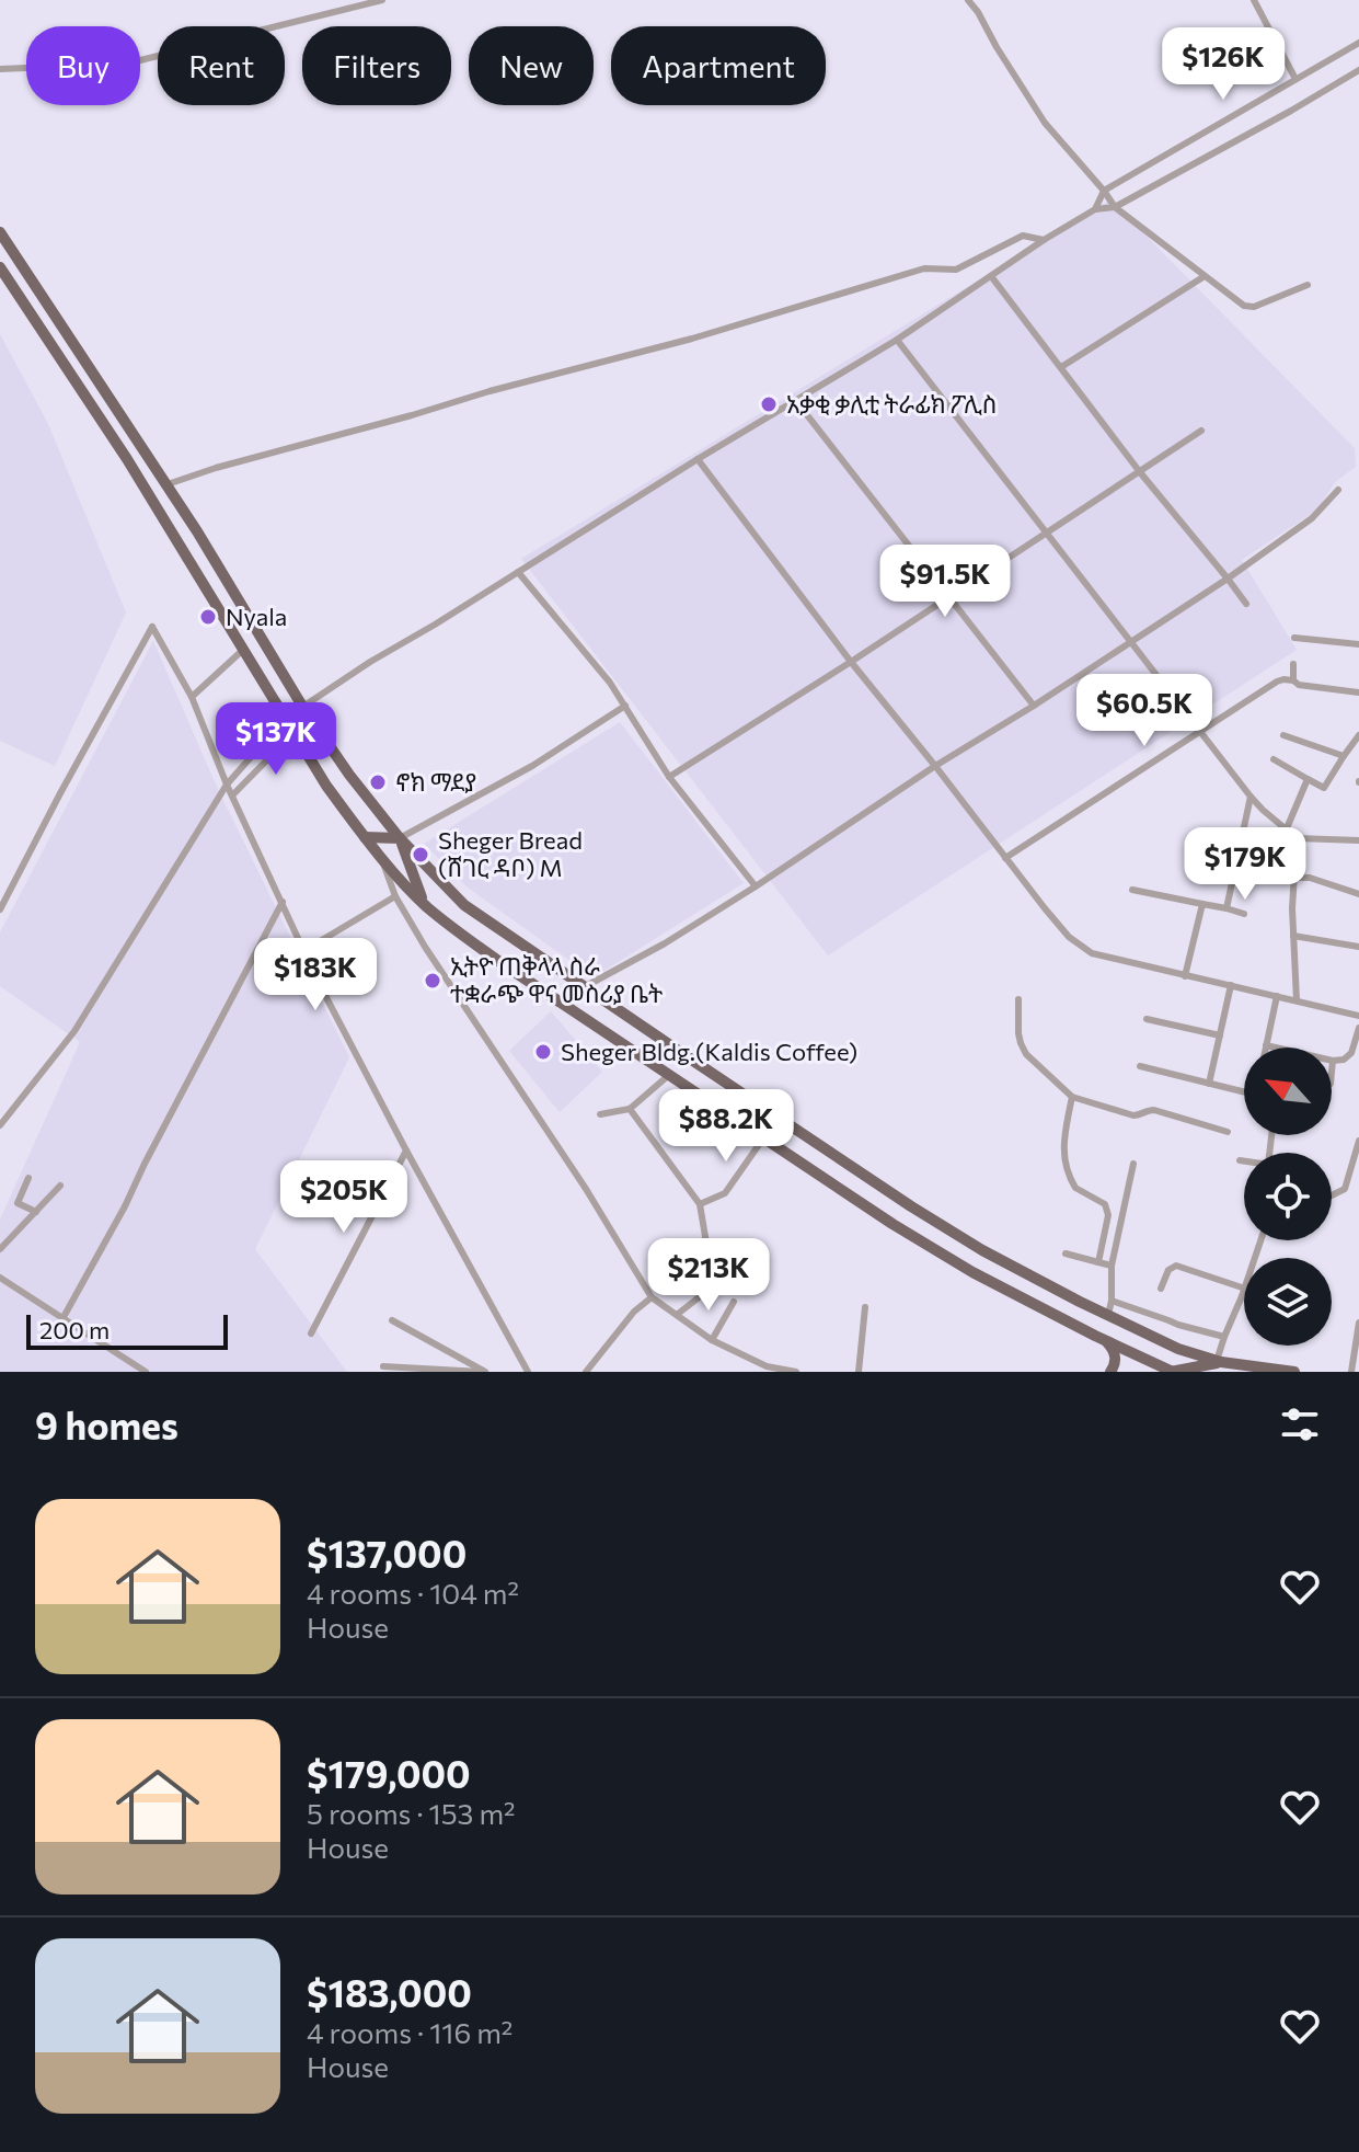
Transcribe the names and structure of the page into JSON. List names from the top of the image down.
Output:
{
  "places": [
    "አቃቂ ቃሊቲ ትራፊክ ፖሊስ",
    "Nyala",
    "ኖክ ማደያ",
    "Sheger Bread (ሸገር ዳቦ) M",
    "ኢትዮ ጠቅላላ ስራ ተቋራጭ ዋና መስሪያ ቤት",
    "Sheger Bldg.(Kaldis Coffee)"
  ],
  "scale_bar": "200 m",
  "north": "top left",
  "page": {
    "chip": [
      "Buy",
      "Rent",
      "Filters",
      "New",
      "Apartment"
    ],
    "price": [
      "$126K",
      "$91.5K",
      "$60.5K",
      "$137K",
      "$179K",
      "$183K",
      "$88.2K",
      "$205K",
      "$213K"
    ],
    "scale": "200 m",
    "heading": "9 homes",
    "list": [
      {
        "name": "$137,000",
        "note": "4 rooms · 104 m² · House"
      },
      {
        "name": "$179,000",
        "note": "5 rooms · 153 m² · House"
      },
      {
        "name": "$183,000",
        "note": "4 rooms · 116 m² · House"
      }
    ]
  }
}
